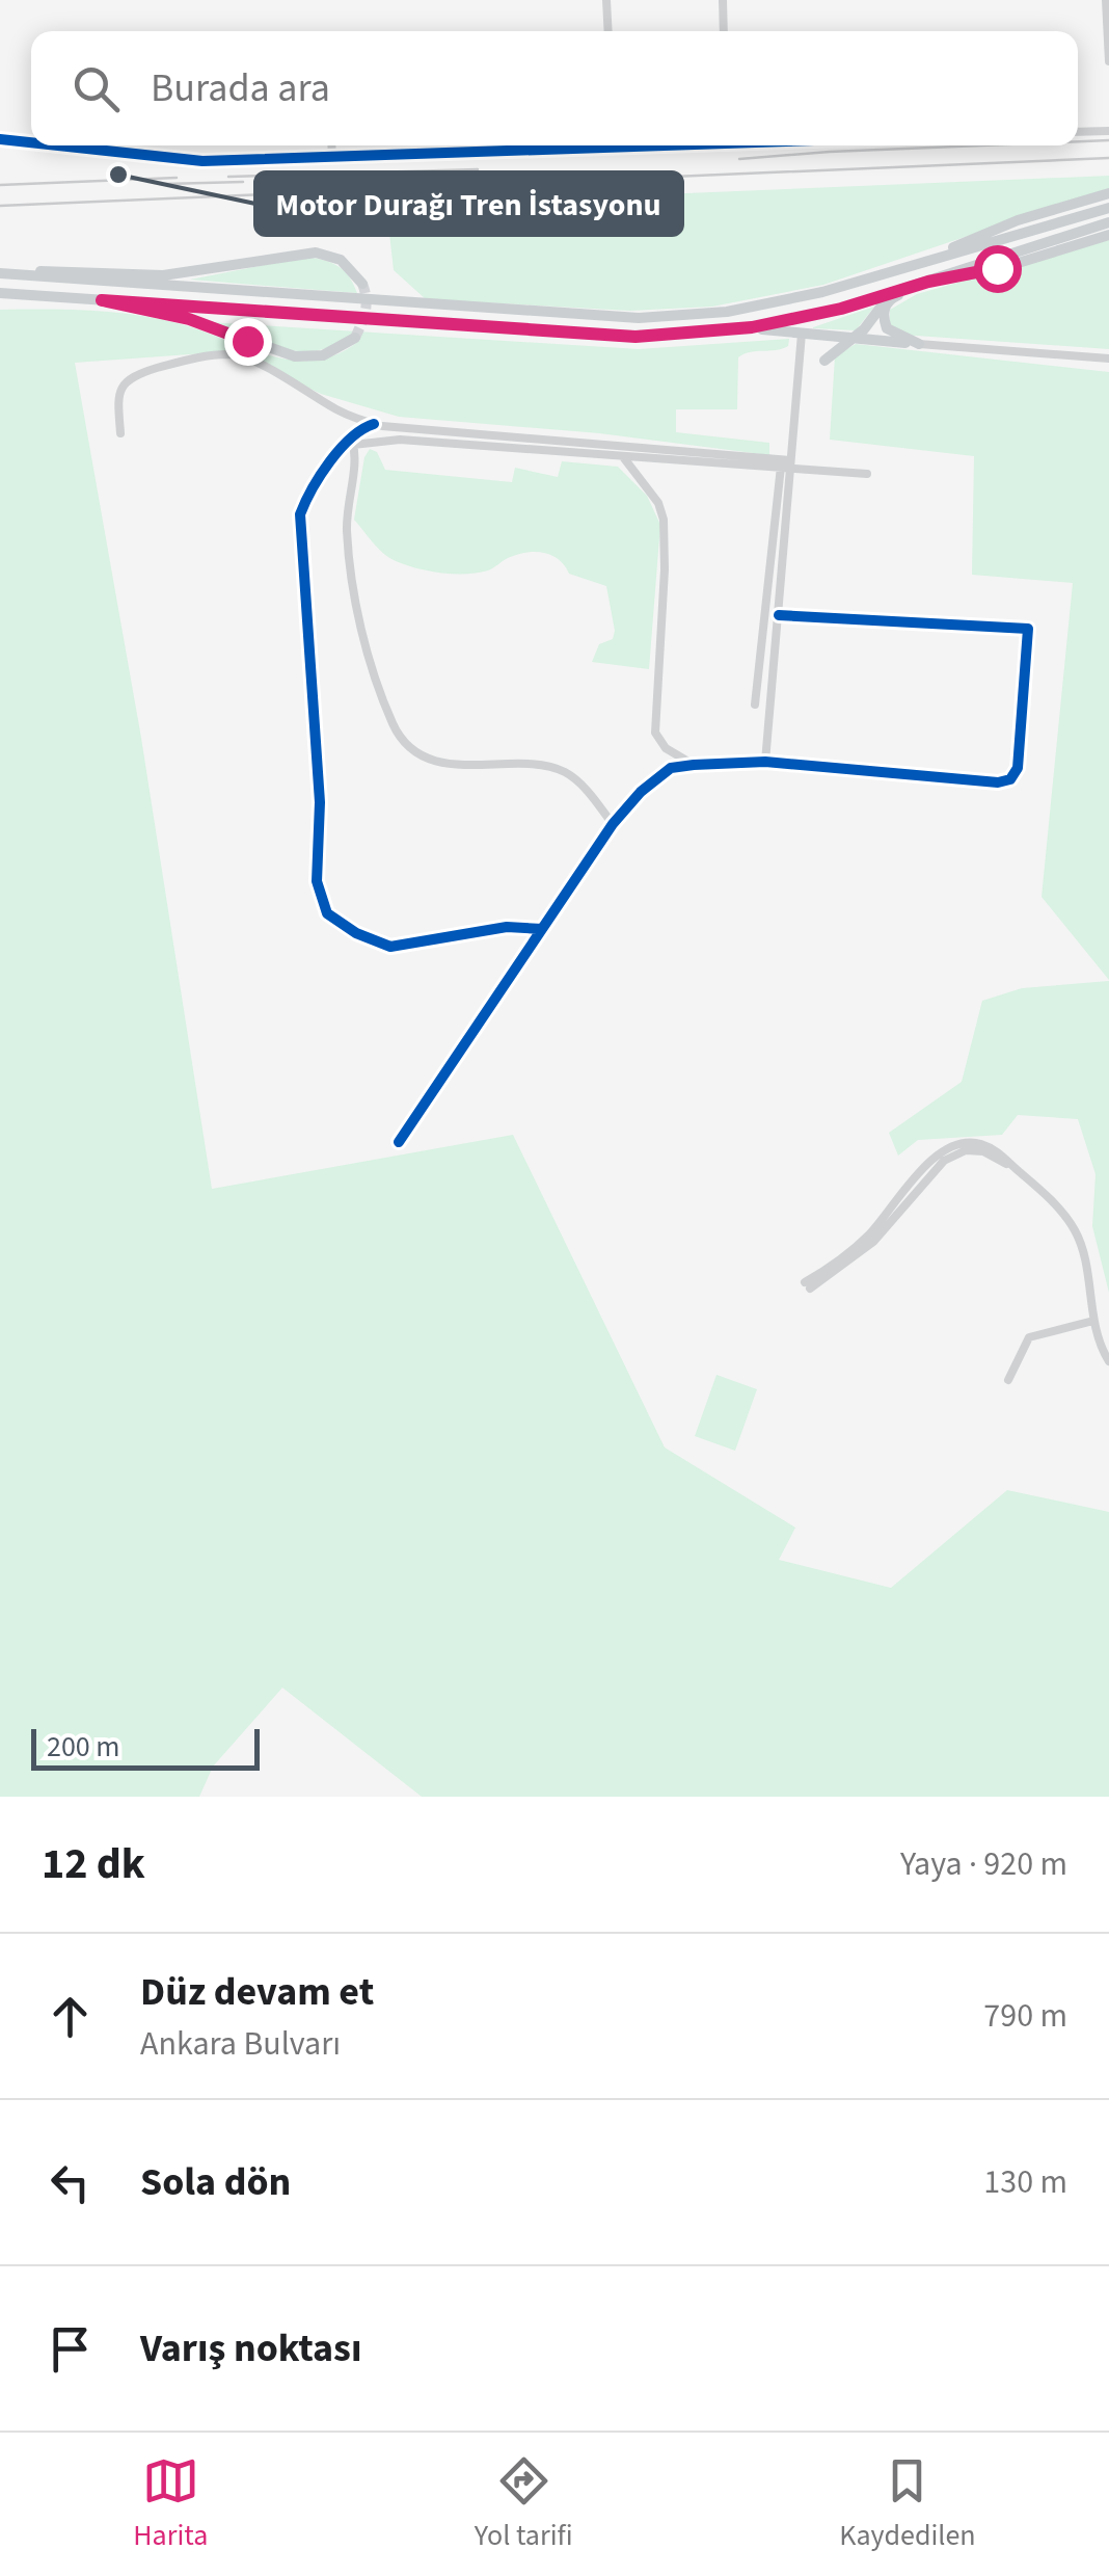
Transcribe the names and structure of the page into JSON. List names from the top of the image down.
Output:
{
  "places": ["Motor Durağı Tren İstasyonu"],
  "scale_bar": "200 m",
  "page": {
    "search": "Burada ara",
    "scale": "200 m",
    "heading": ["12 dk", "Yaya · 920 m"],
    "list": [
      ["Düz devam et", "Ankara Bulvarı", "790 m"],
      ["Sola dön", "130 m"],
      "Varış noktası"
    ],
    "nav": ["Harita", "Yol tarifi", "Kaydedilen"]
  }
}
